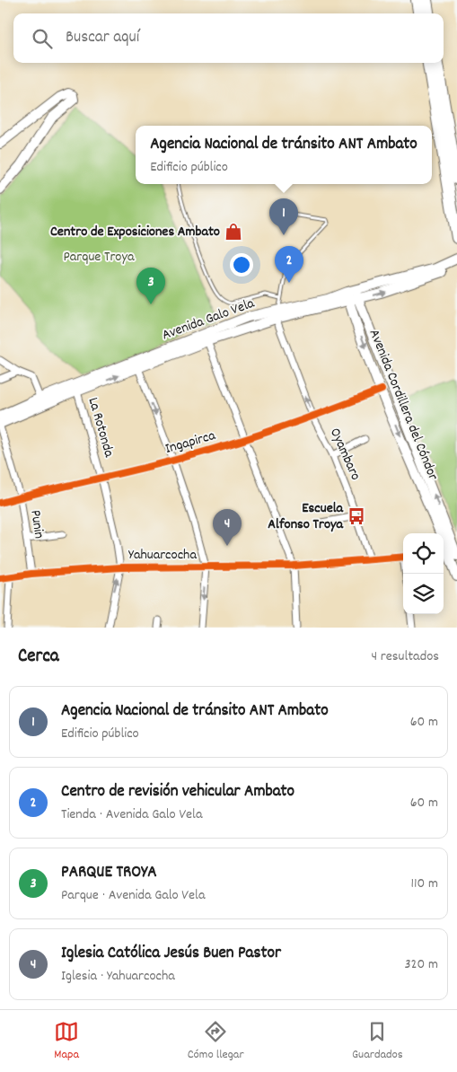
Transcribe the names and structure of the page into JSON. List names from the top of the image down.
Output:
{
  "streets": {
    "street": [
      "Avenida Galo Vela",
      "Avenida Cordillera del Cóndor",
      "La Rotonda",
      "Ingapirca",
      "Oyambaro",
      "Punin",
      "Yahuarcocha"
    ]
  },
  "crossings": [
    ["Avenida Galo Vela", "Avenida Cordillera del Cóndor"],
    ["Avenida Galo Vela", "La Rotonda"],
    ["Avenida Galo Vela", "Oyambaro"],
    ["Avenida Galo Vela", "Punin"],
    ["Avenida Cordillera del Cóndor", "Ingapirca"],
    ["La Rotonda", "Ingapirca"],
    ["La Rotonda", "Yahuarcocha"],
    ["Ingapirca", "Oyambaro"],
    ["Ingapirca", "Punin"],
    ["Oyambaro", "Yahuarcocha"],
    ["Punin", "Yahuarcocha"]
  ],
  "one_way": ["Oyambaro"],
  "parks": ["Parque Troya"],
  "places": {
    "shop": ["Centro de Exposiciones Ambato"],
    "bus stop": ["Escuela Alfonso Troya"]
  },
  "page": {
    "search": "Buscar aquí",
    "popup": ["Agencia Nacional de tránsito ANT Ambato", "Edificio público"],
    "pins": [
      "1",
      "2",
      "3",
      "4"
    ],
    "heading": ["Cerca", "4 resultados"],
    "list": [
      {
        "mark": "1",
        "name": "Agencia Nacional de tránsito ANT Ambato",
        "note": "Edificio público",
        "value": "60 m"
      },
      {
        "mark": "2",
        "name": "Centro de revisión vehicular Ambato",
        "note": "Tienda · Avenida Galo Vela",
        "value": "60 m"
      },
      {
        "mark": "3",
        "name": "PARQUE TROYA",
        "note": "Parque · Avenida Galo Vela",
        "value": "110 m"
      },
      {
        "mark": "4",
        "name": "Iglesia Católica Jesús Buen Pastor",
        "note": "Iglesia · Yahuarcocha",
        "value": "320 m"
      }
    ],
    "nav": ["Mapa", "Cómo llegar", "Guardados"]
  }
}
